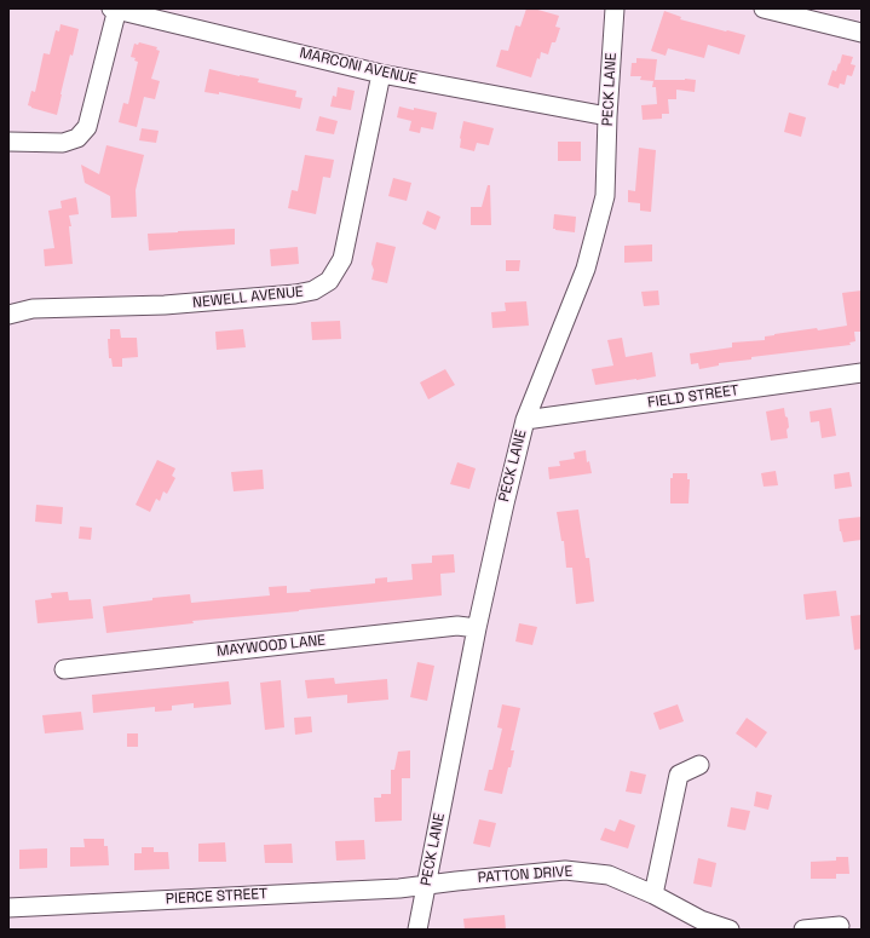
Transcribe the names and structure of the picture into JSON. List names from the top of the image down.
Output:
{
  "streets": {
    "street": [
      "MARCONI AVENUE",
      "PECK LANE",
      "NEWELL AVENUE",
      "FIELD STREET",
      "MAYWOOD LANE",
      "PATTON DRIVE",
      "PIERCE STREET"
    ]
  },
  "crossings": [
    ["MARCONI AVENUE", "PECK LANE"],
    ["MARCONI AVENUE", "NEWELL AVENUE"],
    ["PECK LANE", "FIELD STREET"],
    ["PECK LANE", "MAYWOOD LANE"],
    ["PECK LANE", "PATTON DRIVE"],
    ["PECK LANE", "PIERCE STREET"],
    ["PATTON DRIVE", "PIERCE STREET"]
  ]
}
